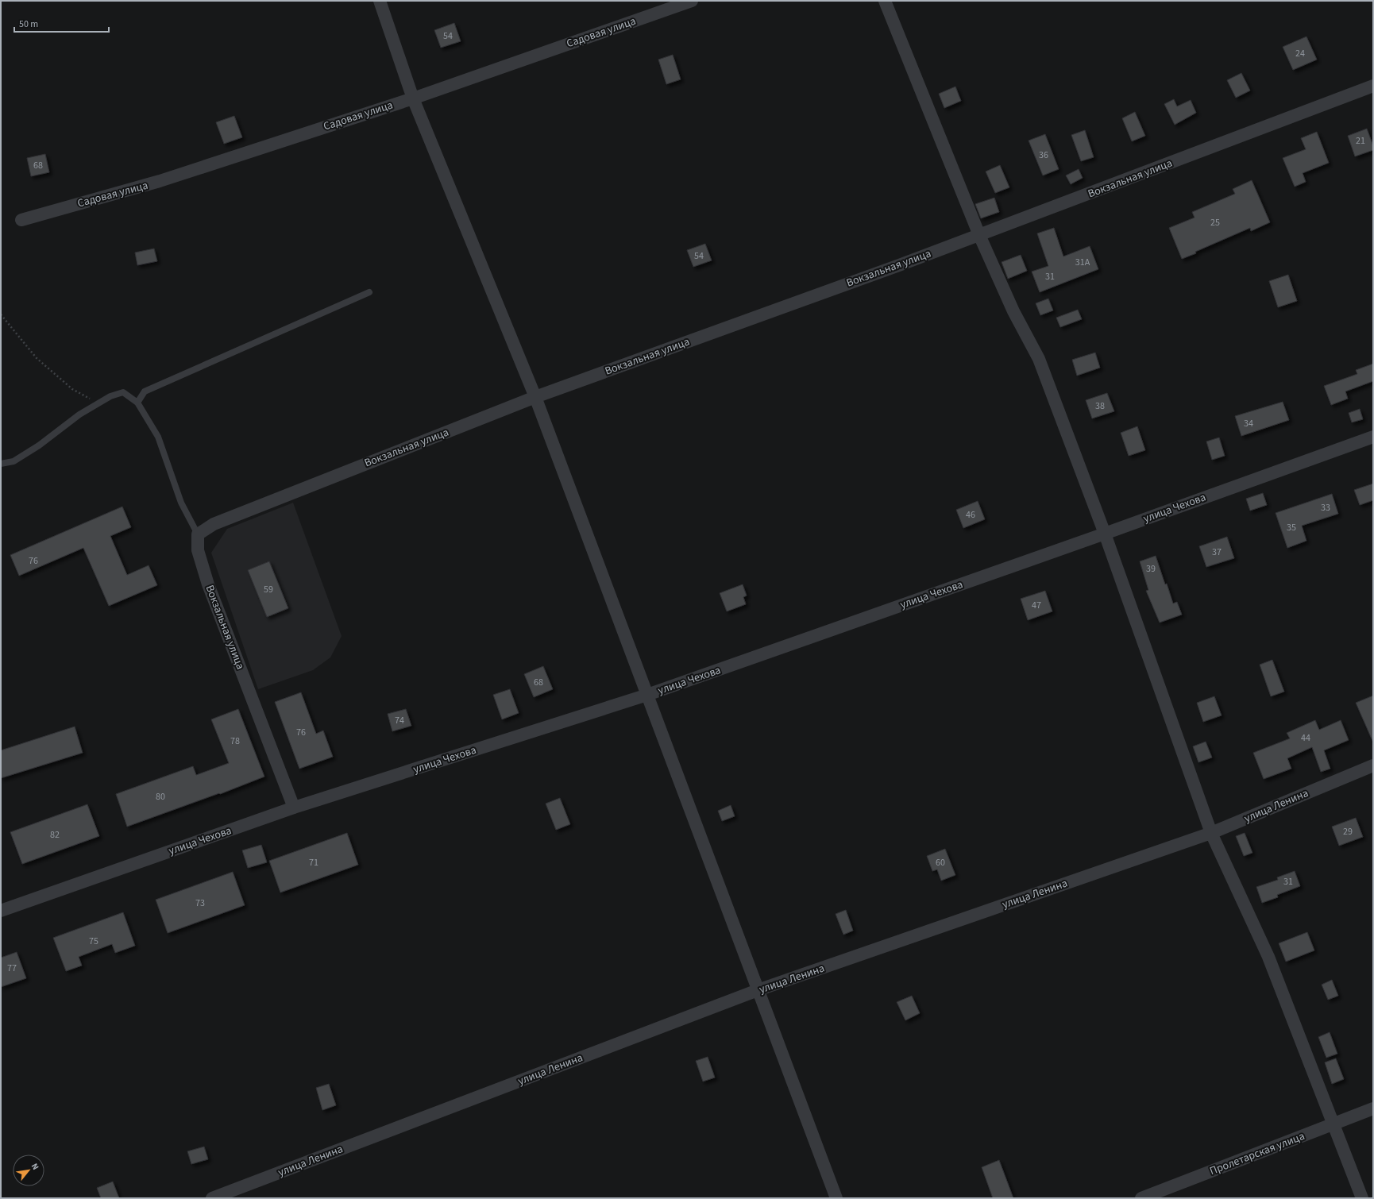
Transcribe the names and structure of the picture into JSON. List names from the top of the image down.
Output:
{
  "streets": {
    "street": [
      "Садовая улица",
      "Вокзальная улица",
      "улица Чехова",
      "улица Ленина",
      "Пролетарская улица"
    ]
  },
  "crossings": [
    ["Вокзальная улица", "улица Чехова"]
  ],
  "house_numbers": [
    "54",
    "24",
    "21",
    "36",
    "68",
    "25",
    "54",
    "31А",
    "31",
    "38",
    "34",
    "33",
    "46",
    "35",
    "37",
    "76",
    "39",
    "59",
    "47",
    "68",
    "74",
    "76",
    "44",
    "78",
    "80",
    "29",
    "82",
    "71",
    "60",
    "31",
    "73",
    "75",
    "77"
  ],
  "scale_bar": "50 m",
  "north": "top right"
}
